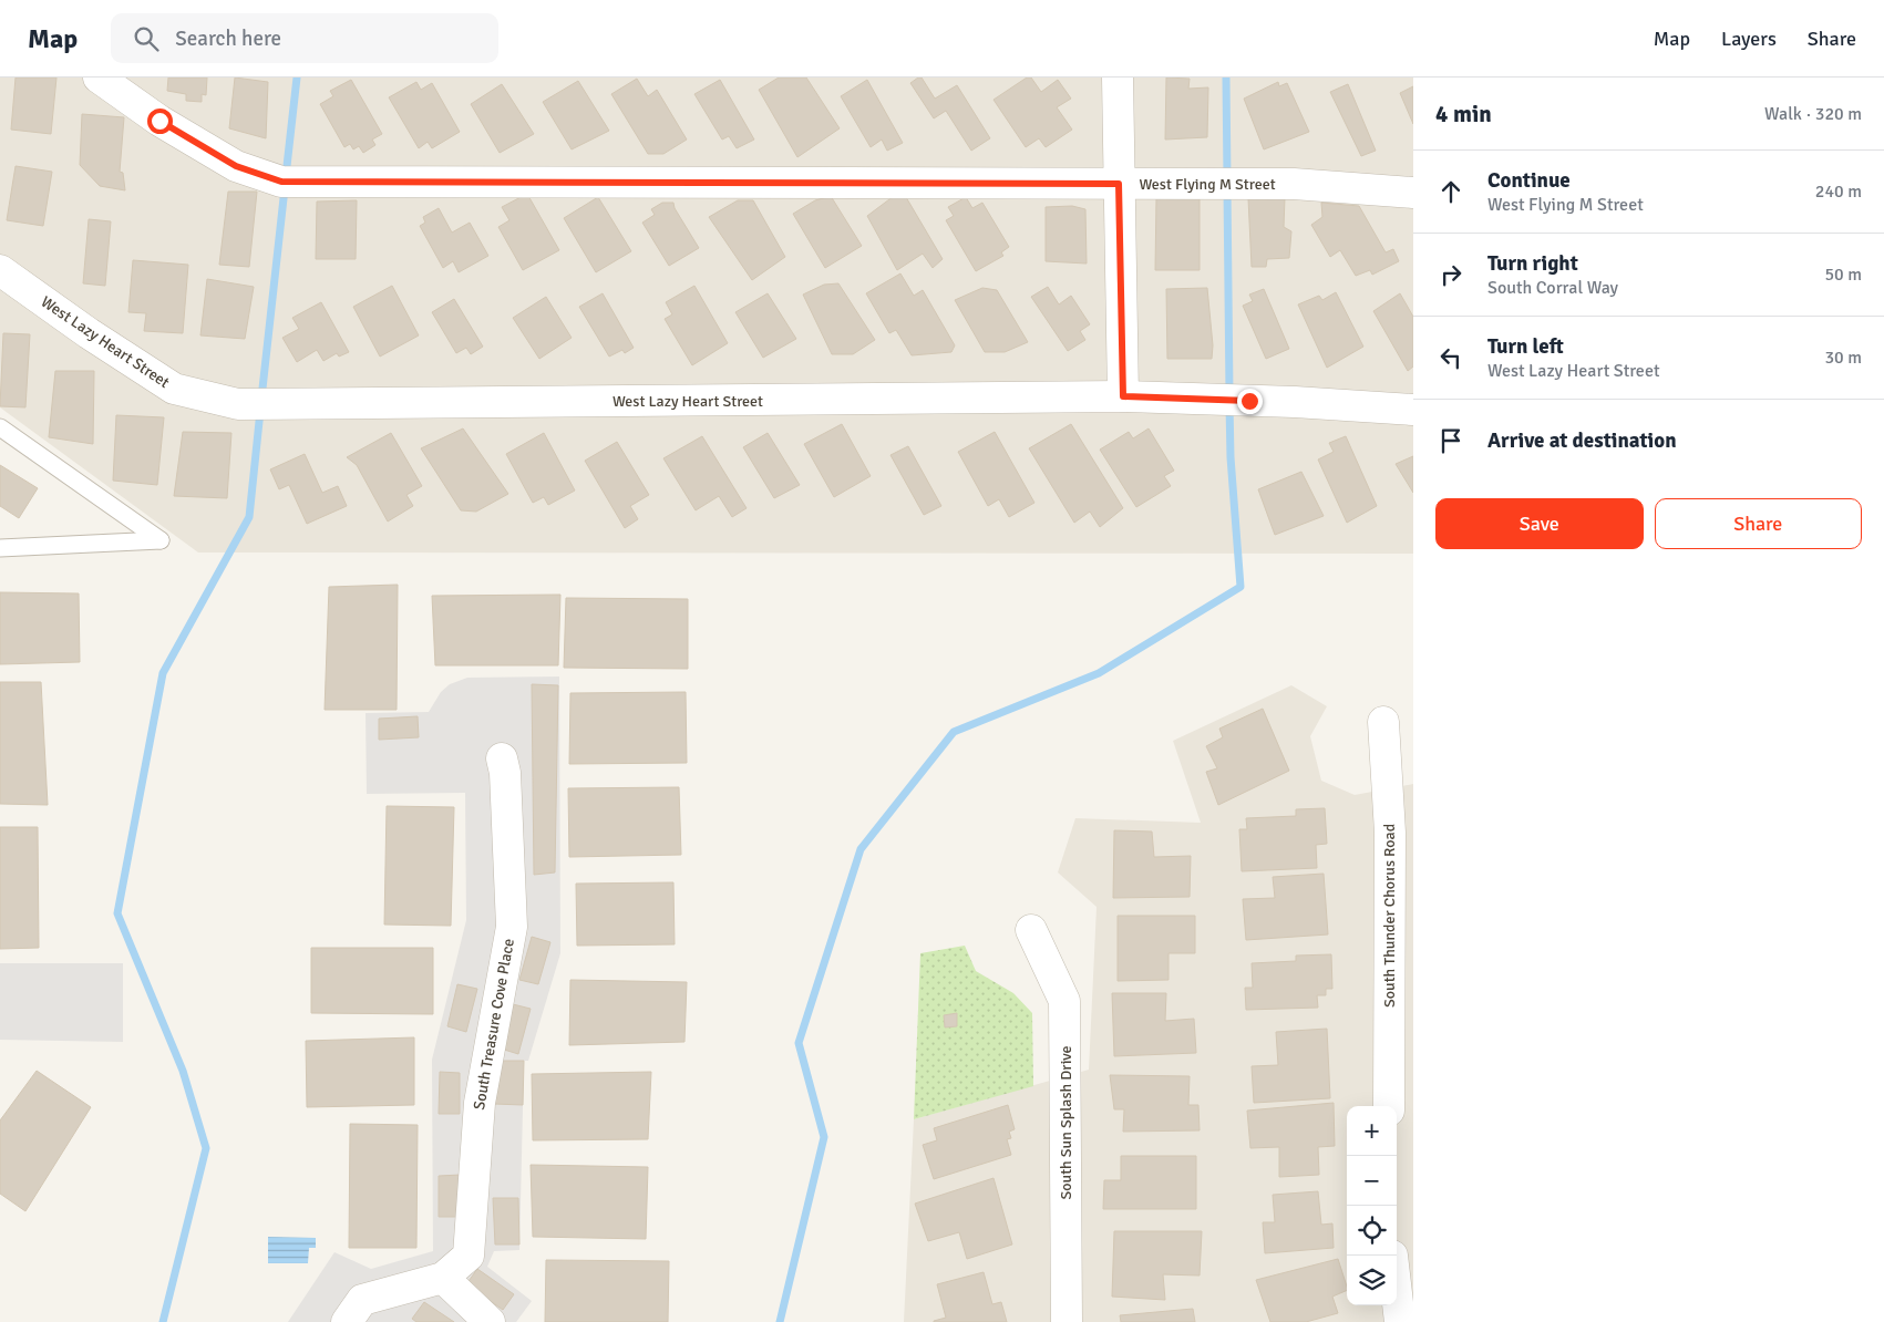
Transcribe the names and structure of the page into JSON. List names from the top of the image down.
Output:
{
  "streets": {
    "street": [
      "West Flying M Street",
      "West Lazy Heart Street",
      "South Thunder Chorus Road",
      "South Treasure Cove Place",
      "South Sun Splash Drive"
    ]
  },
  "page": {
    "header": "Map",
    "search": "Search here",
    "nav": ["Map", "Layers", "Share"],
    "heading": ["4 min", "Walk · 320 m"],
    "list": [
      ["Continue", "West Flying M Street", "240 m"],
      ["Turn right", "South Corral Way", "50 m"],
      ["Turn left", "West Lazy Heart Street", "30 m"],
      "Arrive at destination"
    ],
    "buttons": ["Save", "Share"],
    "map_buttons": ["+", "−"]
  }
}
